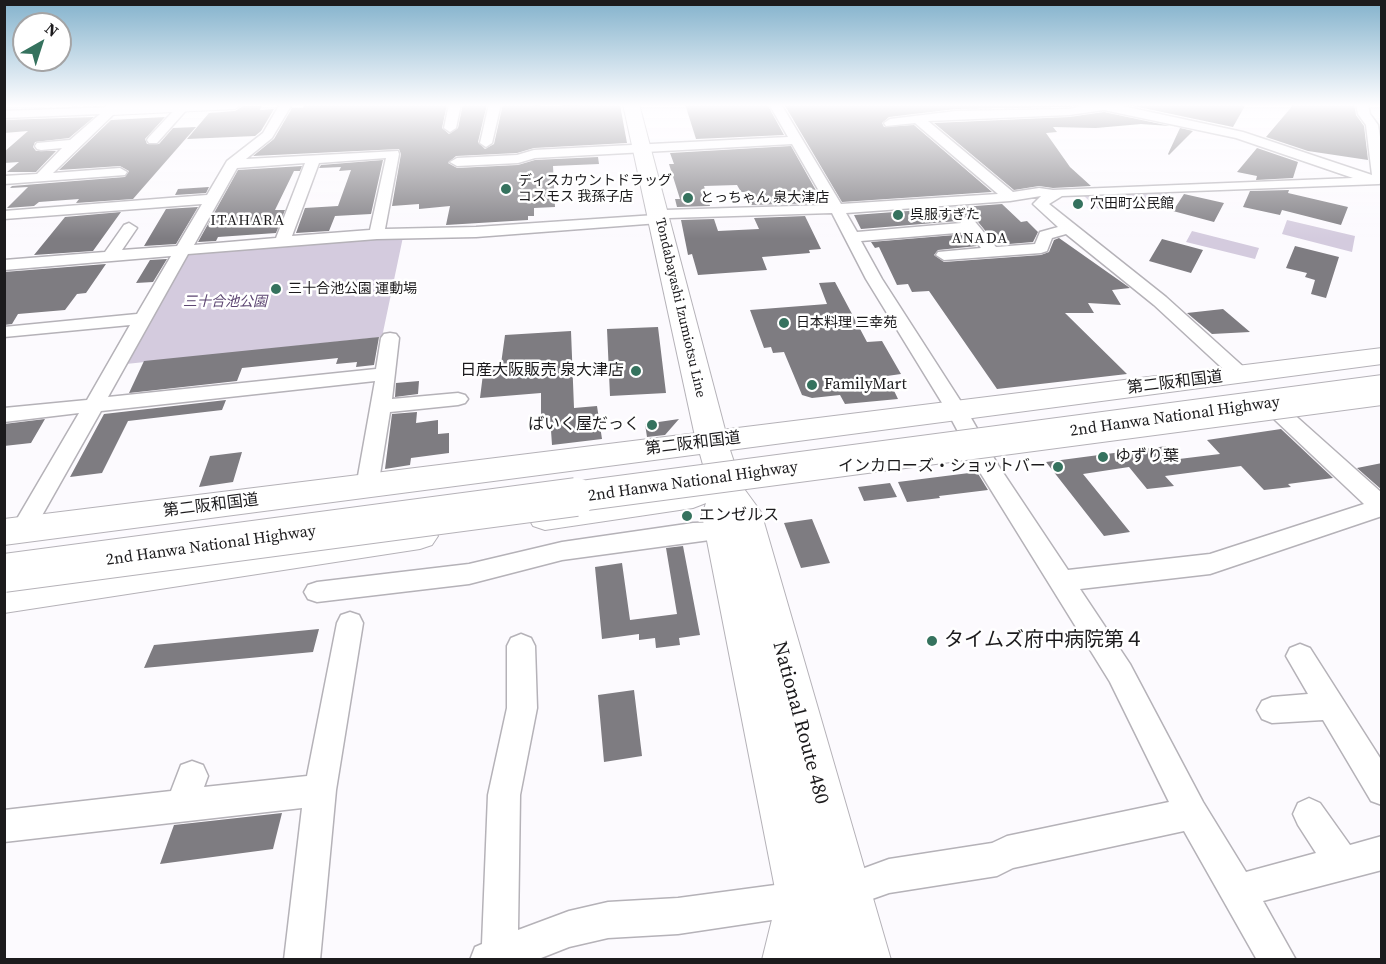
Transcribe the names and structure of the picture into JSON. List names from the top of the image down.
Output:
{
  "streets": {
    "main road": [
      "Tondabayashi Izumiotsu Line",
      "第二阪和国道",
      "2nd Hanwa National Highway",
      "National Route 480"
    ]
  },
  "crossings": [
    ["Tondabayashi Izumiotsu Line", "第二阪和国道"],
    ["Tondabayashi Izumiotsu Line", "National Route 480"],
    ["第二阪和国道", "2nd Hanwa National Highway"],
    ["第二阪和国道", "National Route 480"]
  ],
  "districts": ["ITAHARA", "ANADA"],
  "parks": ["三十合池公園"],
  "places": [
    "ディスカウントドラッグ コスモス 我孫子店",
    "とっちゃん 泉大津店",
    "穴田町公民館",
    "呉服すぎた",
    "三十合池公園 運動場",
    "日本料理 三幸苑",
    "日産大阪販売 泉大津店",
    "FamilyMart",
    "ばいく屋だっく",
    "ゆずり葉",
    "インカローズ・ショットバー",
    "エンゼルス",
    "タイムズ府中病院第４"
  ],
  "north": "top right"
}
